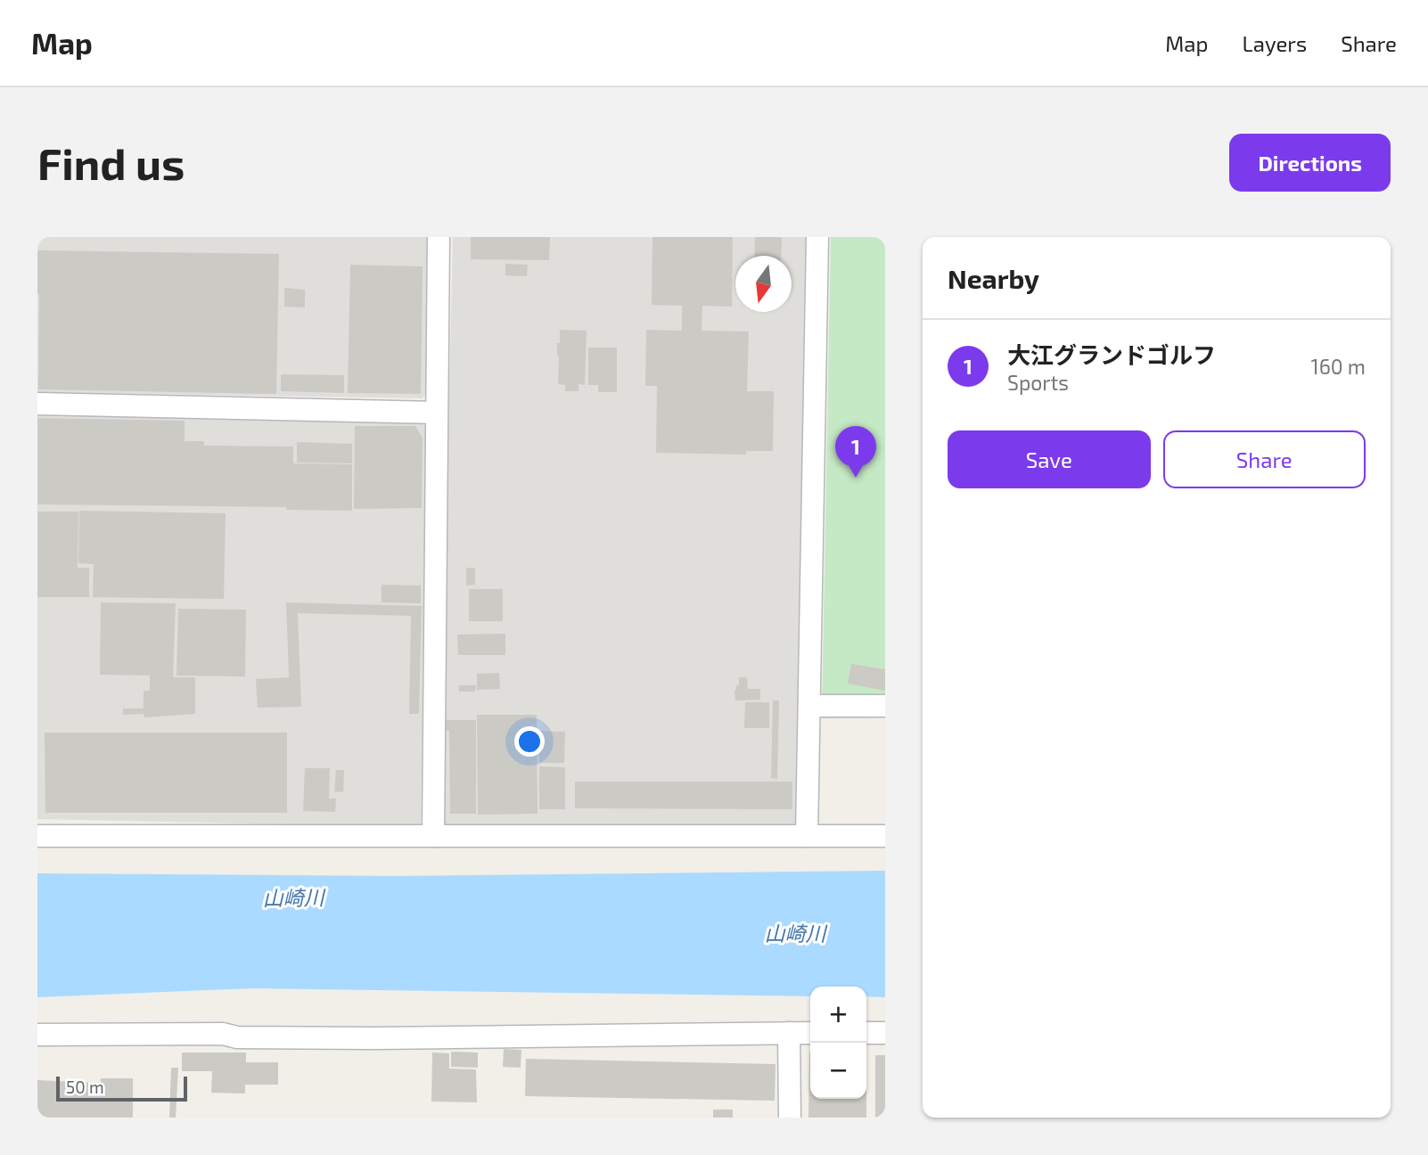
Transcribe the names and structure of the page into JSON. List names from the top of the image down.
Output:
{
  "water": ["山崎川"],
  "scale_bar": "50 m",
  "north": "bottom",
  "page": {
    "header": "Map",
    "nav": ["Map", "Layers", "Share"],
    "buttons": [
      "Directions",
      ["Save", "Share"]
    ],
    "title": "Find us",
    "heading": "Nearby",
    "list": [
      {
        "mark": "1",
        "name": "大江グランドゴルフ",
        "note": "Sports",
        "value": "160 m"
      }
    ],
    "pins": "1",
    "map_buttons": ["+", "−"],
    "scale": "50 m"
  }
}
